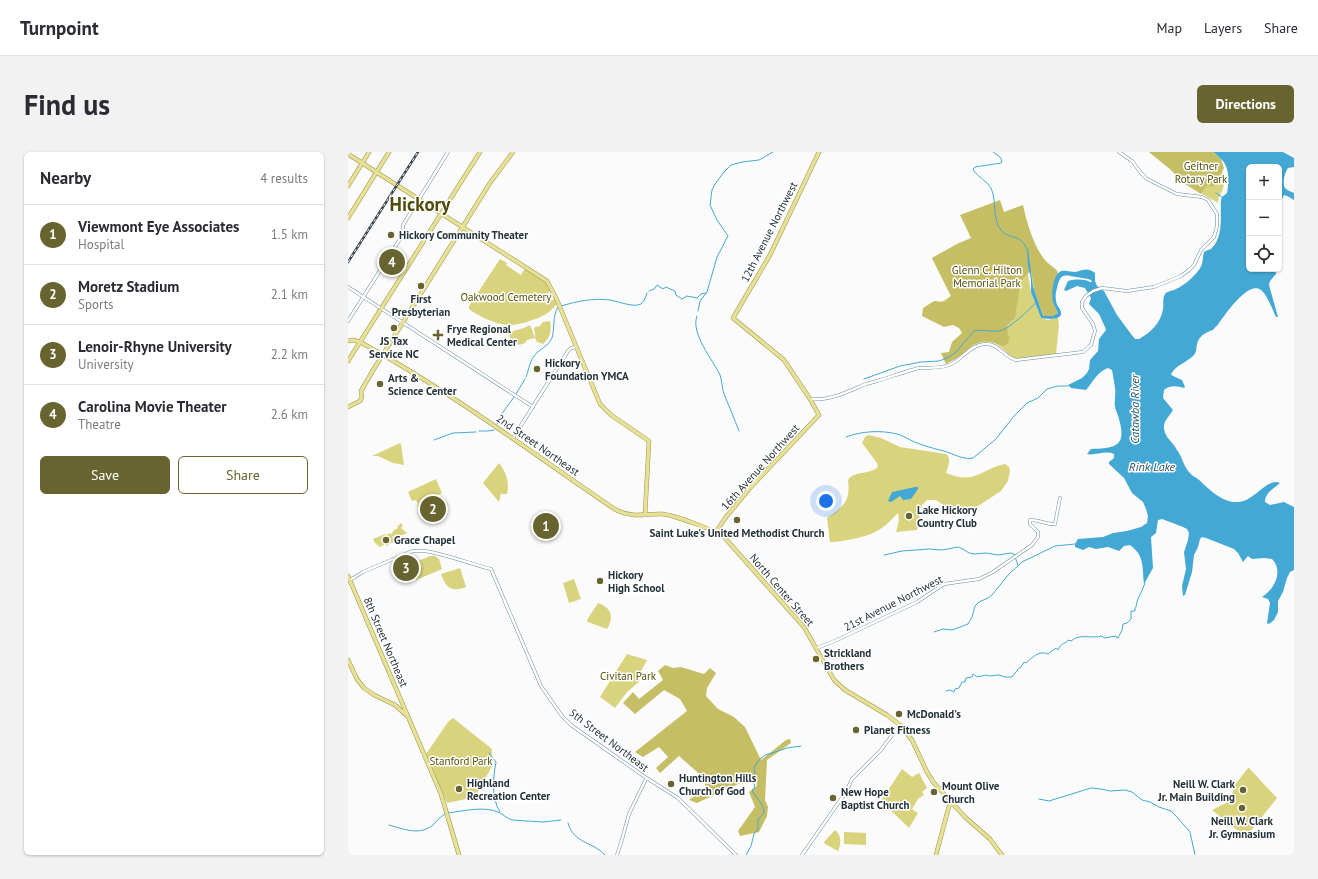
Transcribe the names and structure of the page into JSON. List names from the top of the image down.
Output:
{
  "streets": {
    "main road": [
      "12th Avenue Northwest",
      "2nd Street Northeast",
      "16th Avenue Northwest",
      "North Center Street",
      "8th Street Northeast"
    ],
    "street": ["21st Avenue Northwest", "5th Street Northeast"]
  },
  "crossings": [
    ["12th Avenue Northwest", "16th Avenue Northwest"],
    ["2nd Street Northeast", "16th Avenue Northwest"],
    ["2nd Street Northeast", "North Center Street"],
    ["16th Avenue Northwest", "North Center Street"],
    ["North Center Street", "21st Avenue Northwest"],
    ["8th Street Northeast", "5th Street Northeast"]
  ],
  "districts": ["Hickory"],
  "water": ["Catawba River", "Rink Lake"],
  "parks": [
    "Geitner Rotary Park",
    "Glenn C. Hilton Memorial Park",
    "Oakwood Cemetery",
    "Civitan Park",
    "Stanford Park"
  ],
  "places": {
    "other": [
      "Hickory Community Theater",
      "First Presbyterian",
      "JS Tax Service NC",
      "Hickory Foundation YMCA",
      "Arts & Science Center",
      "Lake Hickory Country Club",
      "Saint Luke's United Methodist Church",
      "Grace Chapel",
      "Hickory High School",
      "Strickland Brothers",
      "McDonald's",
      "Planet Fitness",
      "Huntington Hills Church of God",
      "Highland Recreation Center",
      "Neill W. Clark Jr. Main Building",
      "Mount Olive Church",
      "New Hope Baptist Church",
      "Neill W. Clark Jr. Gymnasium"
    ],
    "health": ["Frye Regional Medical Center"]
  },
  "page": {
    "header": "Turnpoint",
    "nav": ["Map", "Layers", "Share"],
    "buttons": [
      "Directions",
      ["Save", "Share"]
    ],
    "title": "Find us",
    "heading": ["Nearby", "4 results"],
    "map_buttons": ["+", "−"],
    "list": [
      {
        "mark": "1",
        "name": "Viewmont Eye Associates",
        "note": "Hospital",
        "value": "1.5 km"
      },
      {
        "mark": "2",
        "name": "Moretz Stadium",
        "note": "Sports",
        "value": "2.1 km"
      },
      {
        "mark": "3",
        "name": "Lenoir-Rhyne University",
        "note": "University",
        "value": "2.2 km"
      },
      {
        "mark": "4",
        "name": "Carolina Movie Theater",
        "note": "Theatre",
        "value": "2.6 km"
      }
    ],
    "pins": [
      "4",
      "2",
      "1",
      "3"
    ]
  }
}
